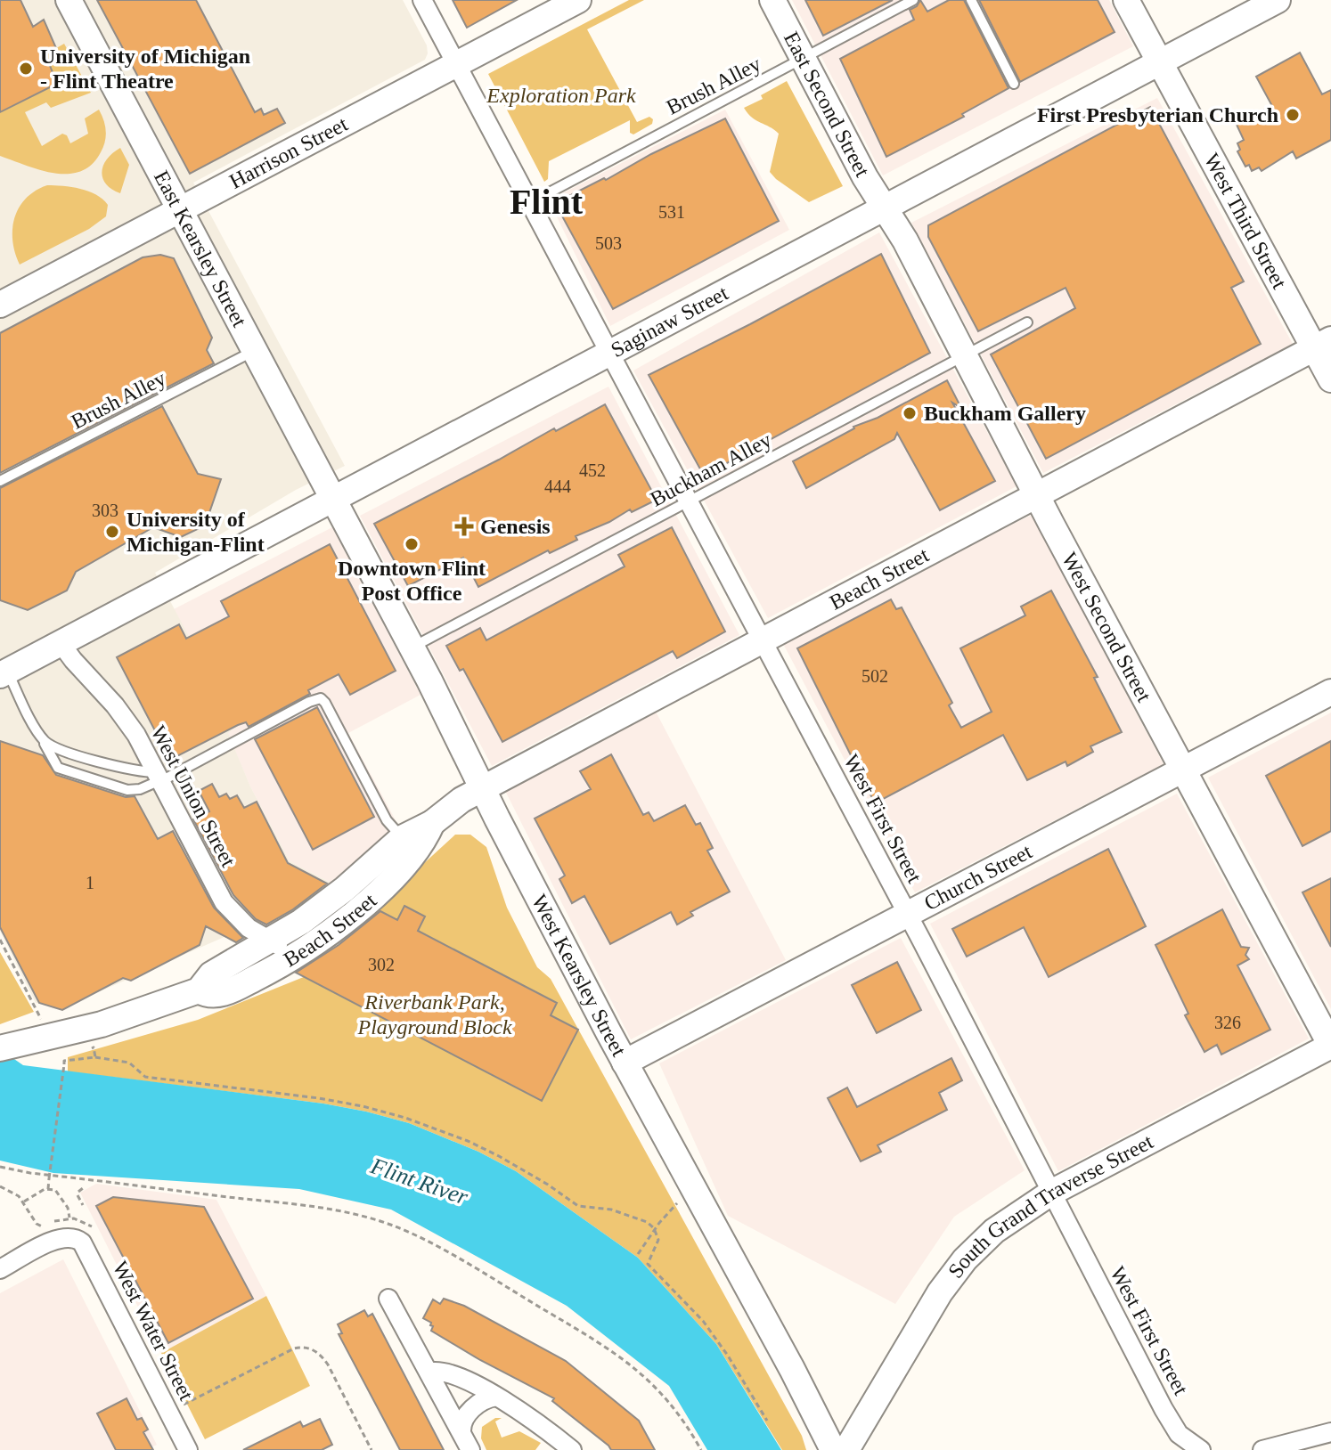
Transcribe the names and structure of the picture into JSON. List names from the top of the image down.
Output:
{
  "streets": {
    "street": [
      "East Second Street",
      "Harrison Street",
      "West Third Street",
      "East Kearsley Street",
      "Saginaw Street",
      "Beach Street",
      "West Second Street",
      "West Union Street",
      "West First Street",
      "Church Street",
      "West Kearsley Street",
      "South Grand Traverse Street",
      "West Water Street"
    ],
    "lane": ["Brush Alley", "Buckham Alley"]
  },
  "crossings": [
    ["Brush Alley", "East Second Street"],
    ["Brush Alley", "East Kearsley Street"],
    ["Brush Alley", "West First Street"],
    ["East Second Street", "Saginaw Street"],
    ["East Second Street", "West Second Street"],
    ["Harrison Street", "East Kearsley Street"],
    ["Harrison Street", "West First Street"],
    ["West Third Street", "Saginaw Street"],
    ["West Third Street", "Beach Street"],
    ["East Kearsley Street", "Saginaw Street"],
    ["East Kearsley Street", "West Kearsley Street"],
    ["Saginaw Street", "West Second Street"],
    ["Saginaw Street", "West Union Street"],
    ["Saginaw Street", "West First Street"],
    ["Saginaw Street", "West Kearsley Street"],
    ["Buckham Alley", "West Second Street"],
    ["Buckham Alley", "West First Street"],
    ["Buckham Alley", "West Kearsley Street"],
    ["Beach Street", "West Second Street"],
    ["Beach Street", "West Union Street"],
    ["Beach Street", "West First Street"],
    ["Beach Street", "West Kearsley Street"],
    ["West Second Street", "Church Street"],
    ["West Second Street", "South Grand Traverse Street"],
    ["West First Street", "Church Street"],
    ["West First Street", "South Grand Traverse Street"],
    ["Church Street", "West Kearsley Street"]
  ],
  "districts": ["Flint"],
  "water": ["Flint River"],
  "parks": ["Exploration Park", "Riverbank Park, Playground Block"],
  "places": {
    "other": [
      "University of Michigan - Flint Theatre",
      "First Presbyterian Church",
      "Buckham Gallery",
      "University of Michigan-Flint",
      "Downtown Flint Post Office"
    ],
    "health": ["Genesis"]
  },
  "house_numbers": [
    "531",
    "503",
    "452",
    "444",
    "303",
    "502",
    "1",
    "302",
    "326"
  ]
}
